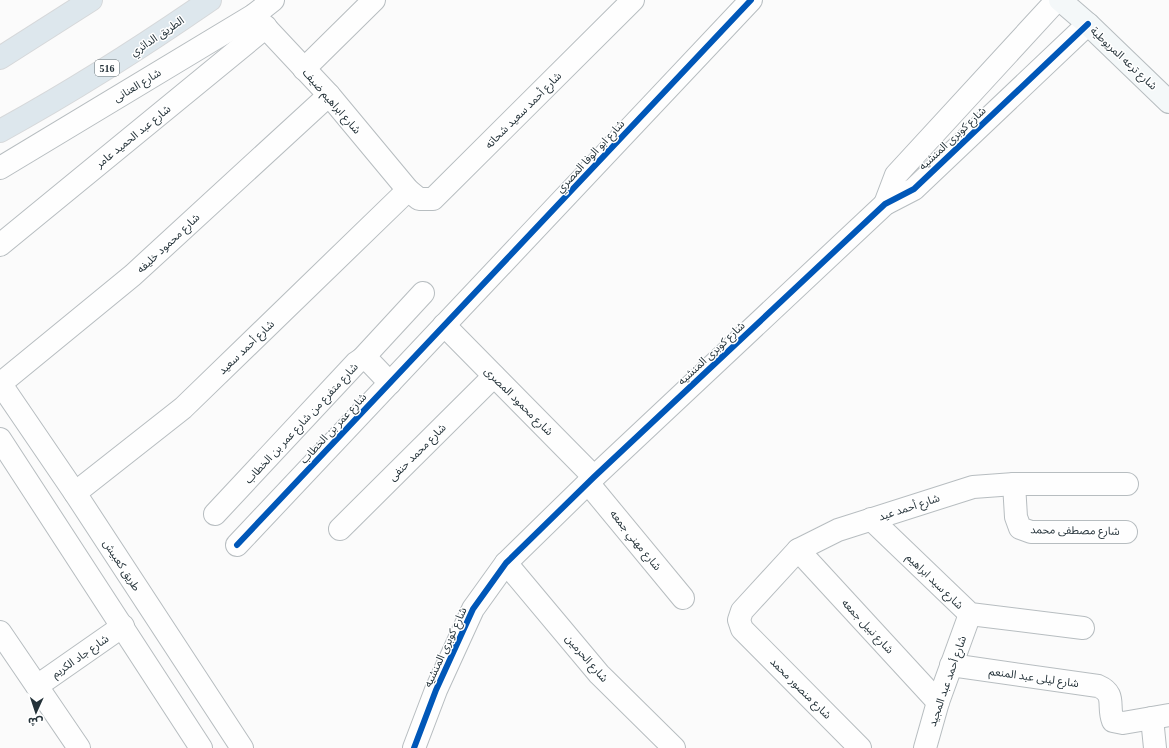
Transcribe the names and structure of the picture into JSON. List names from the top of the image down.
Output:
{
  "streets": {
    "highway": ["الطريق الدائري", "516"],
    "main road": ["شارع ترعه المريوطية"],
    "street": [
      "شارع العنانى",
      "شارع ابراهيم ضيف",
      "شارع أحمد سعيد شحاته",
      "شارع عبد الحميد عامر",
      "شارع كوبرى المنشيه",
      "شارع ابو الوفا المصري",
      "شارع محمود خليفه",
      "شارع أحمد سعيد",
      "شارع محمود المصرى",
      "شارع متفرع من شارع عمر بن الخطاب",
      "شارع عمر بن الخطاب",
      "شارع محمد حنفى",
      "شارع أحمد عيد",
      "شارع مصطفى محمد",
      "شارع مهني جمعه",
      "طريق كعبيش",
      "شارع سيد ابراهيم",
      "شارع نبيل جمعه",
      "شارع جاد الكريم",
      "شارع الحرمين",
      "شارع ليلى عبد المنعم",
      "شارع أحمد عبد المجيد",
      "شارع منصور محمد"
    ]
  },
  "crossings": [
    ["شارع ترعه المريوطية", "شارع كوبرى المنشيه"],
    ["شارع العنانى", "شارع ابراهيم ضيف"],
    ["شارع العنانى", "شارع عبد الحميد عامر"],
    ["شارع ابراهيم ضيف", "شارع أحمد سعيد شحاته"],
    ["شارع ابراهيم ضيف", "شارع عبد الحميد عامر"],
    ["شارع ابراهيم ضيف", "شارع محمود خليفه"],
    ["شارع ابراهيم ضيف", "شارع أحمد سعيد"],
    ["شارع أحمد سعيد شحاته", "شارع أحمد سعيد"],
    ["شارع كوبرى المنشيه", "شارع محمود المصرى"],
    ["شارع كوبرى المنشيه", "شارع مهني جمعه"],
    ["شارع كوبرى المنشيه", "شارع الحرمين"],
    ["شارع ابو الوفا المصري", "شارع محمود المصرى"],
    ["شارع ابو الوفا المصري", "شارع عمر بن الخطاب"],
    ["شارع محمود خليفه", "طريق كعبيش"],
    ["شارع أحمد سعيد", "طريق كعبيش"],
    ["شارع محمود المصرى", "شارع عمر بن الخطاب"],
    ["شارع محمود المصرى", "شارع محمد حنفى"],
    ["شارع محمود المصرى", "شارع مهني جمعه"],
    ["شارع متفرع من شارع عمر بن الخطاب", "شارع عمر بن الخطاب"],
    ["شارع أحمد عيد", "شارع مصطفى محمد"],
    ["شارع أحمد عيد", "شارع سيد ابراهيم"],
    ["شارع أحمد عيد", "شارع نبيل جمعه"],
    ["شارع أحمد عيد", "شارع منصور محمد"],
    ["شارع سيد ابراهيم", "شارع أحمد عبد المجيد"],
    ["شارع نبيل جمعه", "شارع أحمد عبد المجيد"],
    ["شارع ليلى عبد المنعم", "شارع أحمد عبد المجيد"]
  ],
  "north": "bottom"
}
